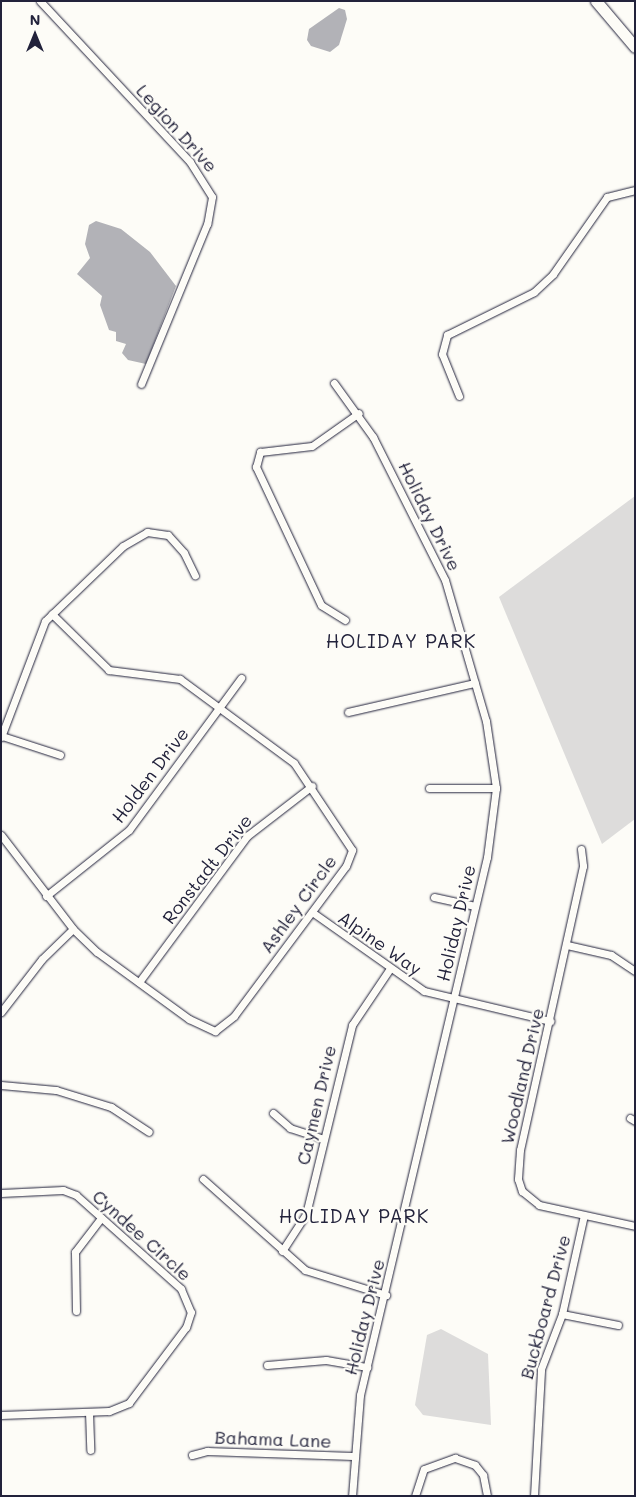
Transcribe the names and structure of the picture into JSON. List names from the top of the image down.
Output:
{
  "streets": {
    "street": [
      "Legion Drive",
      "Holiday Drive",
      "Holden Drive",
      "Ronstadt Drive",
      "Ashley Circle",
      "Alpine Way",
      "Woodland Drive",
      "Caymen Drive",
      "Cyndee Circle",
      "Buckboard Drive",
      "Bahama Lane"
    ]
  },
  "crossings": [
    ["Holiday Drive", "Alpine Way"],
    ["Holiday Drive", "Bahama Lane"],
    ["Holden Drive", "Ashley Circle"],
    ["Ronstadt Drive", "Ashley Circle"],
    ["Ashley Circle", "Alpine Way"],
    ["Alpine Way", "Woodland Drive"],
    ["Alpine Way", "Caymen Drive"],
    ["Woodland Drive", "Buckboard Drive"]
  ],
  "districts": ["HOLIDAY PARK", "HOLIDAY PARK"],
  "north": "top"
}
